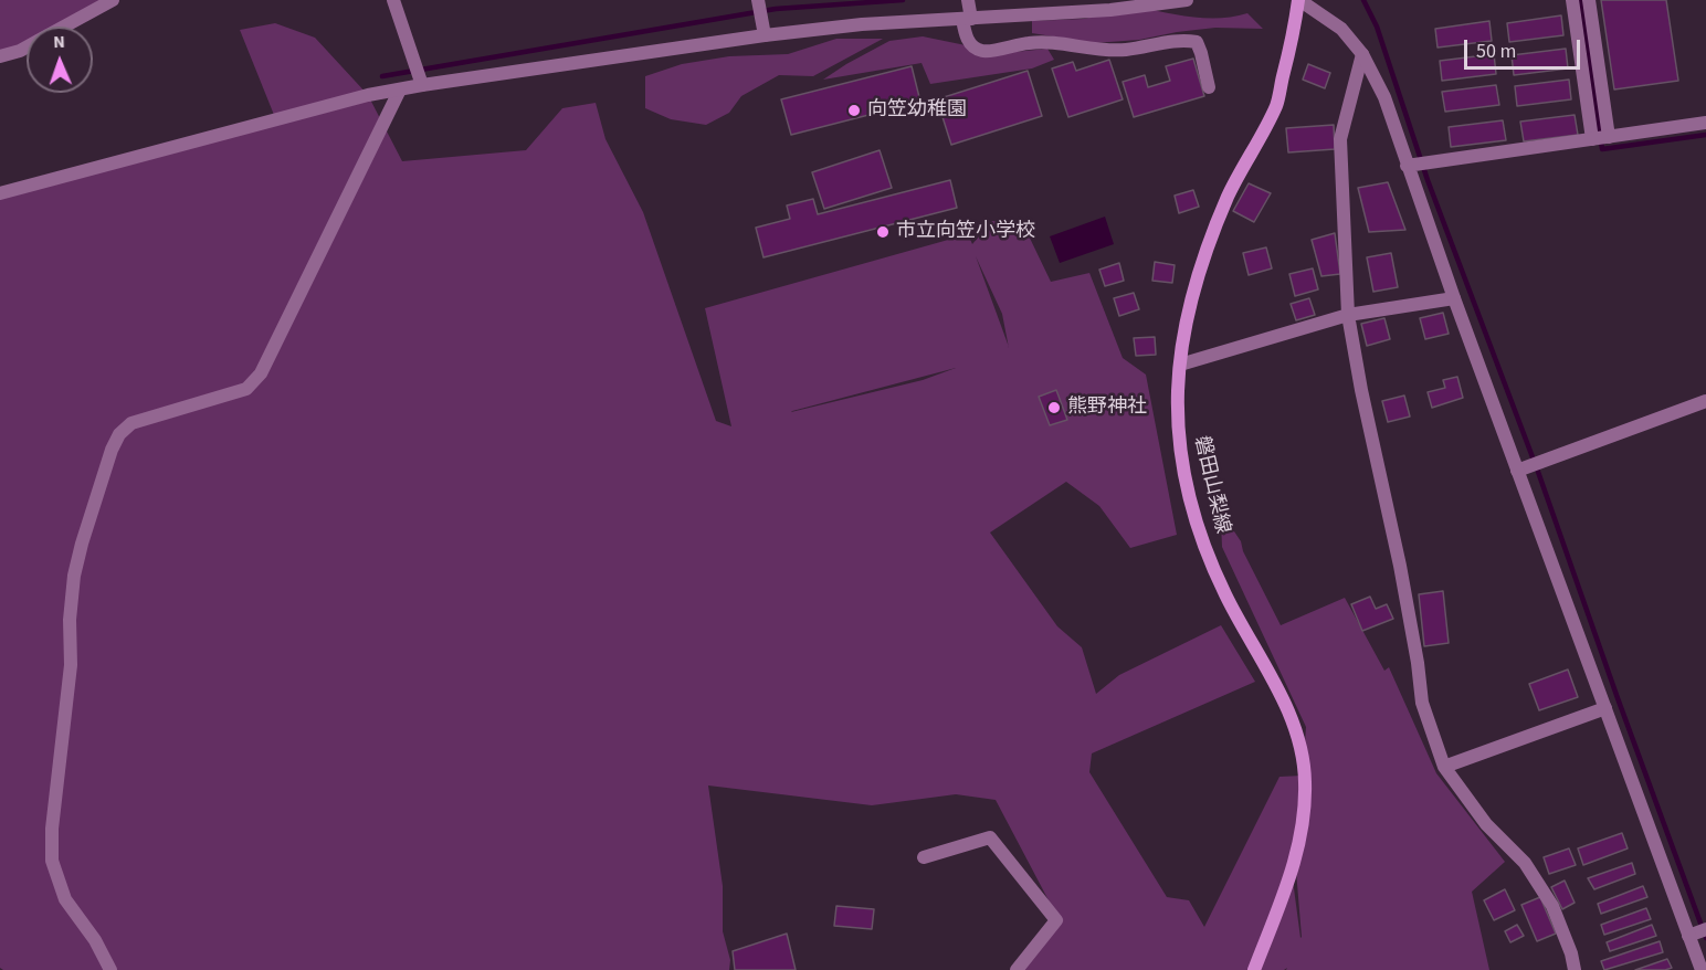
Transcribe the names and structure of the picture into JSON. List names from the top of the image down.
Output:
{
  "streets": {
    "main road": ["磐田山梨線"]
  },
  "places": ["向笠幼稚園", "市立向笠小学校", "熊野神社"],
  "scale_bar": "50 m",
  "north": "top"
}
